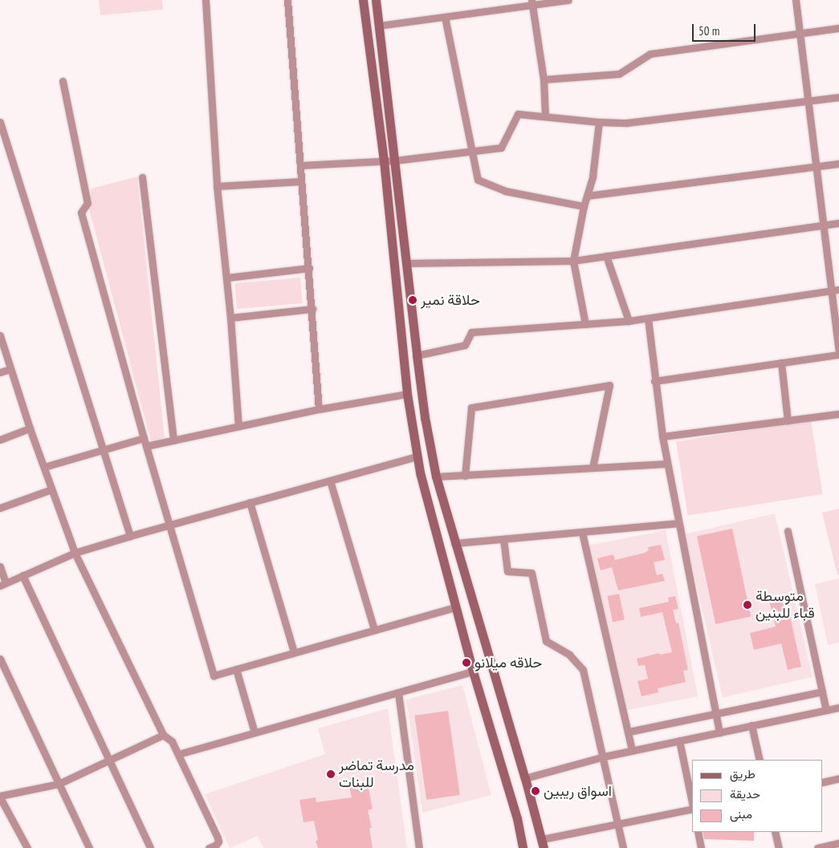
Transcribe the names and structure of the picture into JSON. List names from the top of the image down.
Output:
{
  "places": [
    "حلاقة نمير",
    "متوسطة قباء للبنين",
    "حلاقه ميلانو",
    "مدرسة تماضر للبنات",
    "اسواق ريبين"
  ],
  "legend": ["طريق", "حديقة", "مبنى"],
  "scale_bar": "50 m"
}
